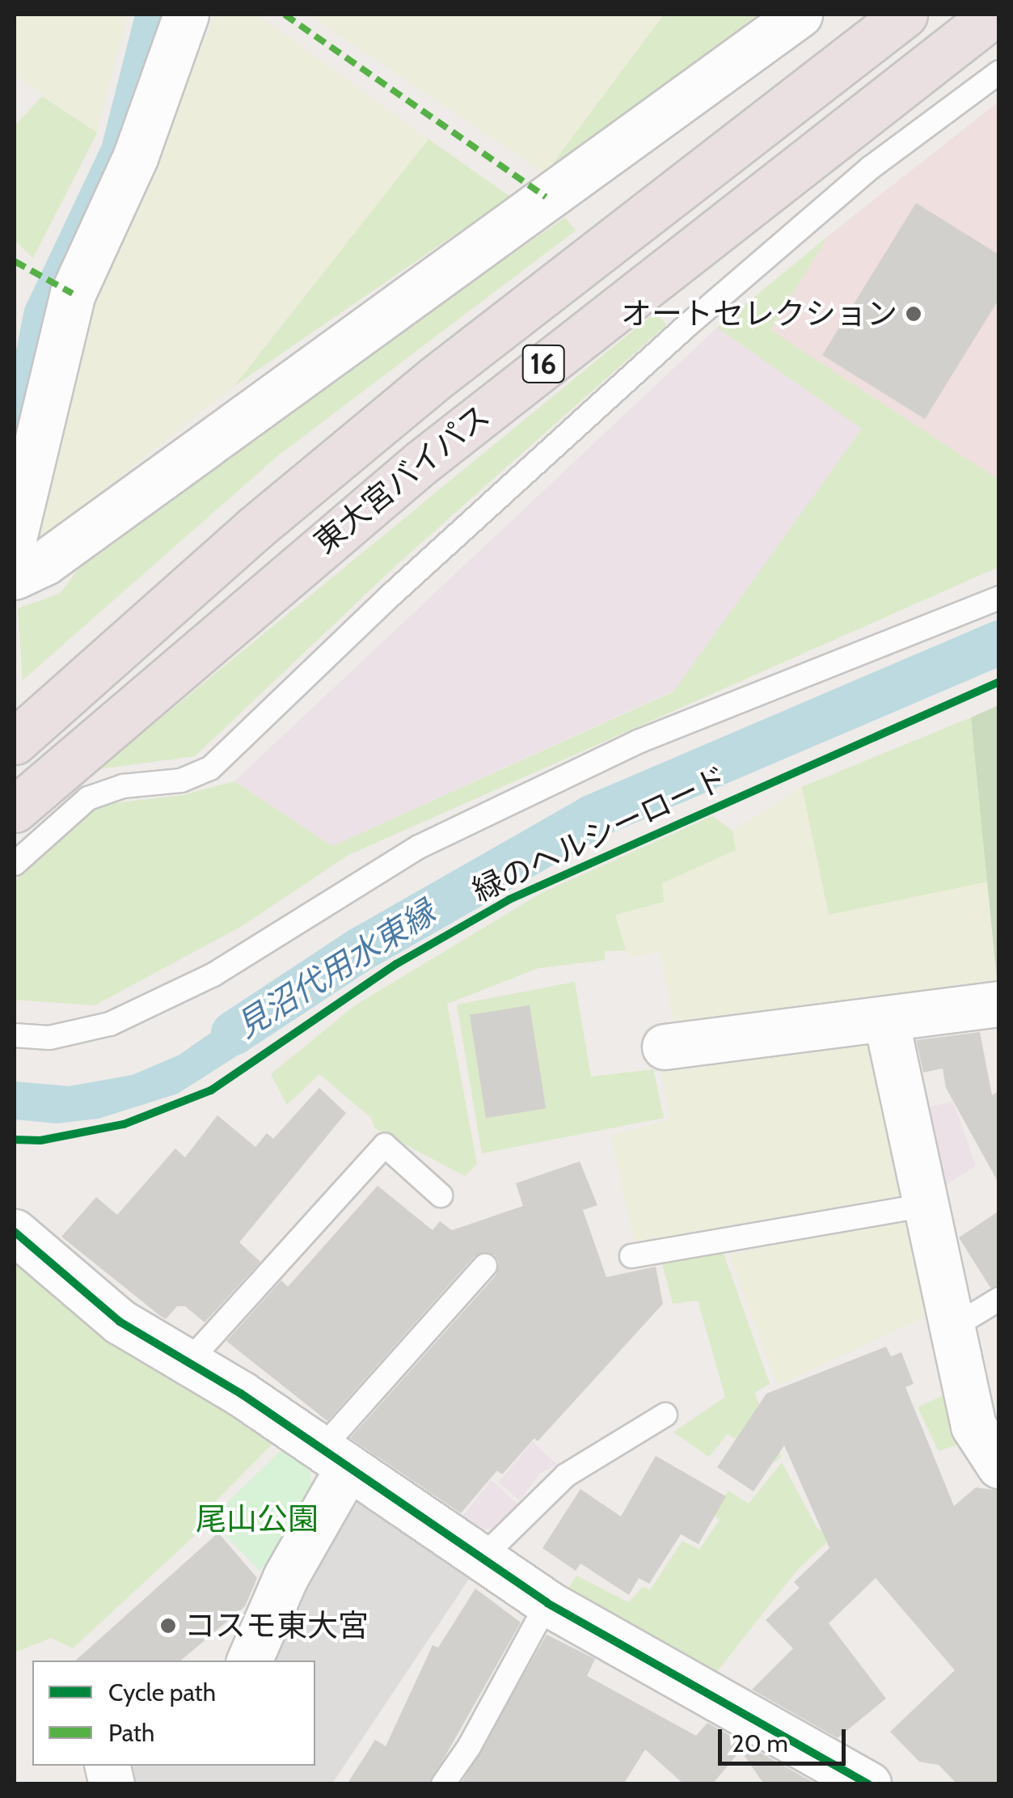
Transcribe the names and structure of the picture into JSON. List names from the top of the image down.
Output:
{
  "streets": {
    "highway": ["16", "東大宮バイパス"],
    "cycle path": ["緑のヘルシーロード"]
  },
  "water": ["見沼代用水東縁"],
  "parks": ["尾山公園"],
  "places": ["オートセレクション", "コスモ東大宮"],
  "legend": ["Cycle path", "Path"],
  "scale_bar": "20 m"
}
